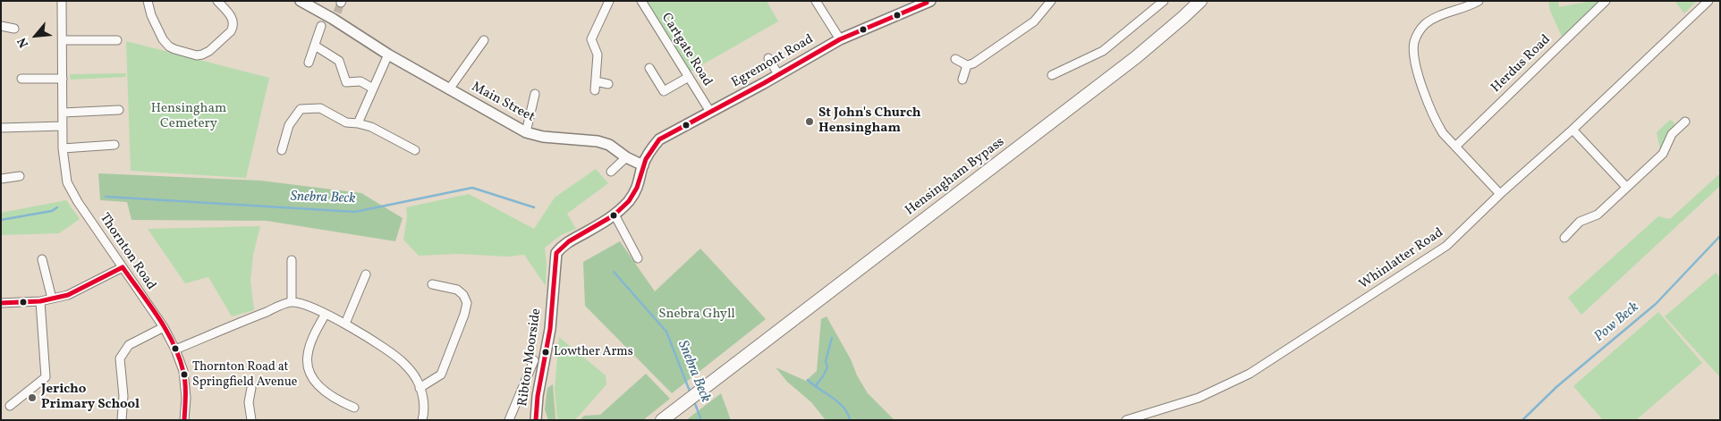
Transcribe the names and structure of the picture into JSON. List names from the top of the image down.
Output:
{
  "streets": {
    "highway": ["Hensingham Bypass"],
    "main road": ["Egremont Road", "Main Street", "Ribton Moorside"],
    "street": [
      "Cartgate Road",
      "Herdus Road",
      "Thornton Road",
      "Whinlatter Road"
    ]
  },
  "crossings": [
    ["Cartgate Road", "Egremont Road"],
    ["Egremont Road", "Main Street"]
  ],
  "water": ["Snebra Beck", "Pow Beck"],
  "parks": ["Hensingham Cemetery", "Snebra Ghyll"],
  "places": [
    "St John's Church Hensingham",
    "Lowther Arms",
    "Thornton Road at Springfield Avenue",
    "Jericho Primary School"
  ],
  "north": "bottom left"
}
